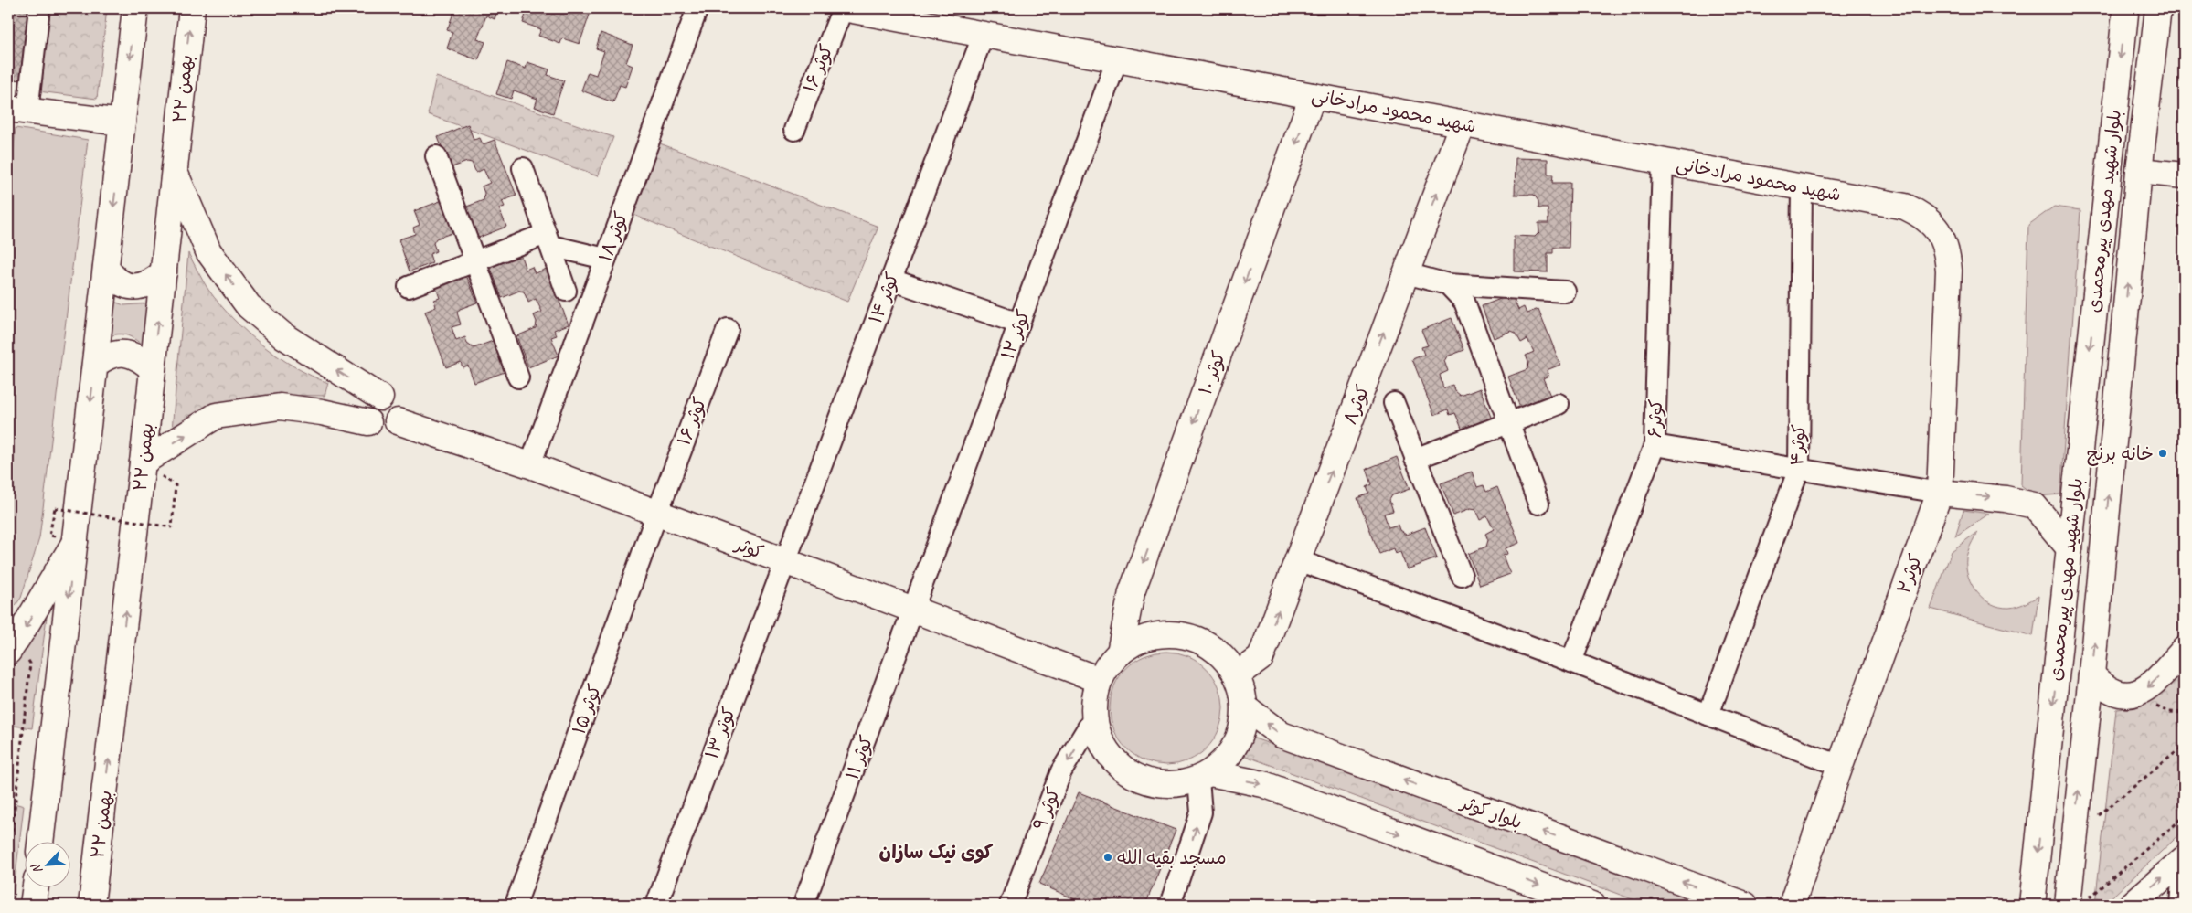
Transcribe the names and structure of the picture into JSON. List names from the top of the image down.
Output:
{
  "streets": {
    "main road": [
      "۲۲ بهمن",
      "شهید محمود مرادخانی",
      "بلوار شهید مهدی پیرمحمدی",
      "کوثر ۱۰",
      "کوثر۸",
      "کوثر",
      "کوثر۲",
      "بلوار کوثر"
    ],
    "street": [
      "کوثر ۱۶",
      "کوثر ۱۸",
      "کوثر ۱۴",
      "کوثر ۱۲",
      "کوثر۶",
      "کوثر۴",
      "۱۵ کوثر",
      "کوثر ۱۳",
      "کوثر ۱۱",
      "کوثر ۹"
    ]
  },
  "crossings": [
    ["کوثر ۱۶", "شهید محمود مرادخانی"],
    ["کوثر ۱۶", "کوثر"],
    ["کوثر ۱۶", "۱۵ کوثر"],
    ["شهید محمود مرادخانی", "کوثر ۱۴"],
    ["شهید محمود مرادخانی", "کوثر ۱۲"],
    ["شهید محمود مرادخانی", "کوثر ۱۰"],
    ["شهید محمود مرادخانی", "کوثر۸"],
    ["شهید محمود مرادخانی", "کوثر۶"],
    ["شهید محمود مرادخانی", "کوثر۴"],
    ["شهید محمود مرادخانی", "کوثر۲"],
    ["کوثر ۱۸", "کوثر"],
    ["کوثر ۱۴", "کوثر"],
    ["کوثر ۱۴", "کوثر ۱۳"],
    ["کوثر ۱۲", "کوثر"],
    ["کوثر ۱۲", "کوثر ۱۱"],
    ["کوثر ۱۰", "کوثر۸"],
    ["کوثر ۱۰", "کوثر"],
    ["کوثر ۱۰", "کوثر ۹"],
    ["کوثر ۱۰", "بلوار کوثر"],
    ["کوثر۸", "کوثر"],
    ["کوثر۸", "کوثر ۹"],
    ["کوثر۸", "بلوار کوثر"],
    ["کوثر", "۱۵ کوثر"],
    ["کوثر", "کوثر ۱۳"],
    ["کوثر", "کوثر ۱۱"],
    ["کوثر", "کوثر ۹"],
    ["کوثر", "بلوار کوثر"],
    ["کوثر ۹", "بلوار کوثر"]
  ],
  "one_way": ["کوثر ۱۰", "کوثر۸"],
  "districts": ["کوی نیک سازان"],
  "places": ["خانه برنج", "مسجد بقیه الله"],
  "north": "bottom left"
}
